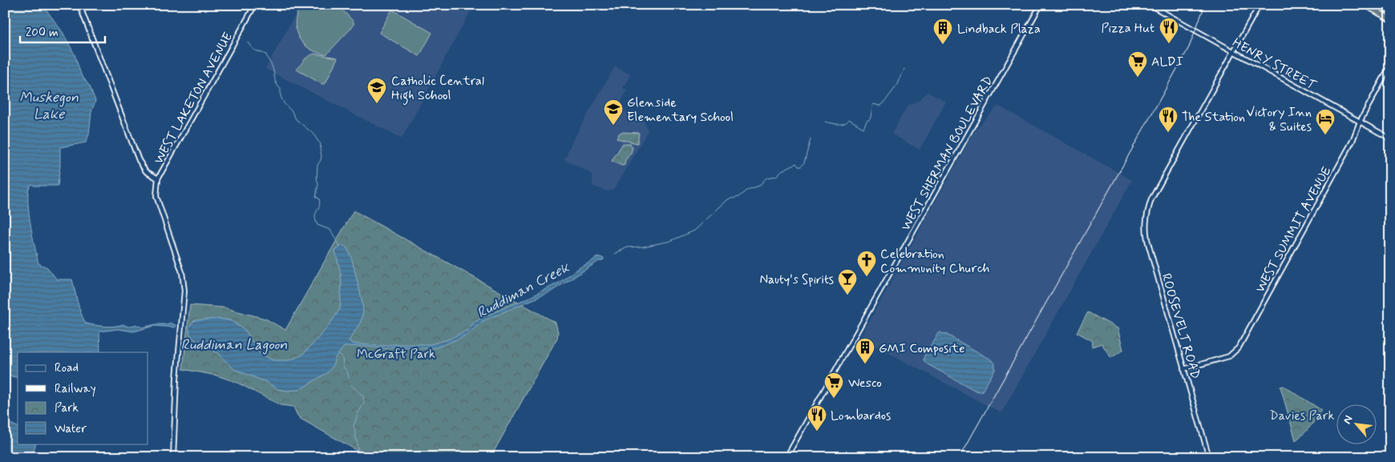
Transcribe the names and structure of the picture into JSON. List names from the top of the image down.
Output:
{
  "streets": {
    "main road": [
      "HENRY STREET",
      "WEST LAKETON AVENUE",
      "WEST SHERMAN BOULEVARD",
      "WEST SUMMIT AVENUE",
      "ROOSEVELT ROAD"
    ]
  },
  "crossings": [
    ["HENRY STREET", "WEST SUMMIT AVENUE"],
    ["HENRY STREET", "ROOSEVELT ROAD"],
    ["WEST SUMMIT AVENUE", "ROOSEVELT ROAD"]
  ],
  "water": ["Muskegon Lake", "Ruddiman Creek", "Ruddiman Lagoon"],
  "parks": ["McGraft Park", "Davies Park"],
  "places": {
    "restaurant": ["Pizza Hut", "The Station", "Lombardos"],
    "building": ["Lindback Plaza", "GMI Composite"],
    "supermarket": ["ALDI", "Wesco"],
    "school or university": ["Catholic Central High School", "Glenside Elementary School"],
    "hotel": ["Victory Inn & Suites"],
    "church": ["Celebration Community Church"],
    "bar": ["Nauty's Spirits"]
  },
  "legend": [
    "Road",
    "Railway",
    "Park",
    "Water"
  ],
  "scale_bar": "200 m",
  "north": "top left"
}
